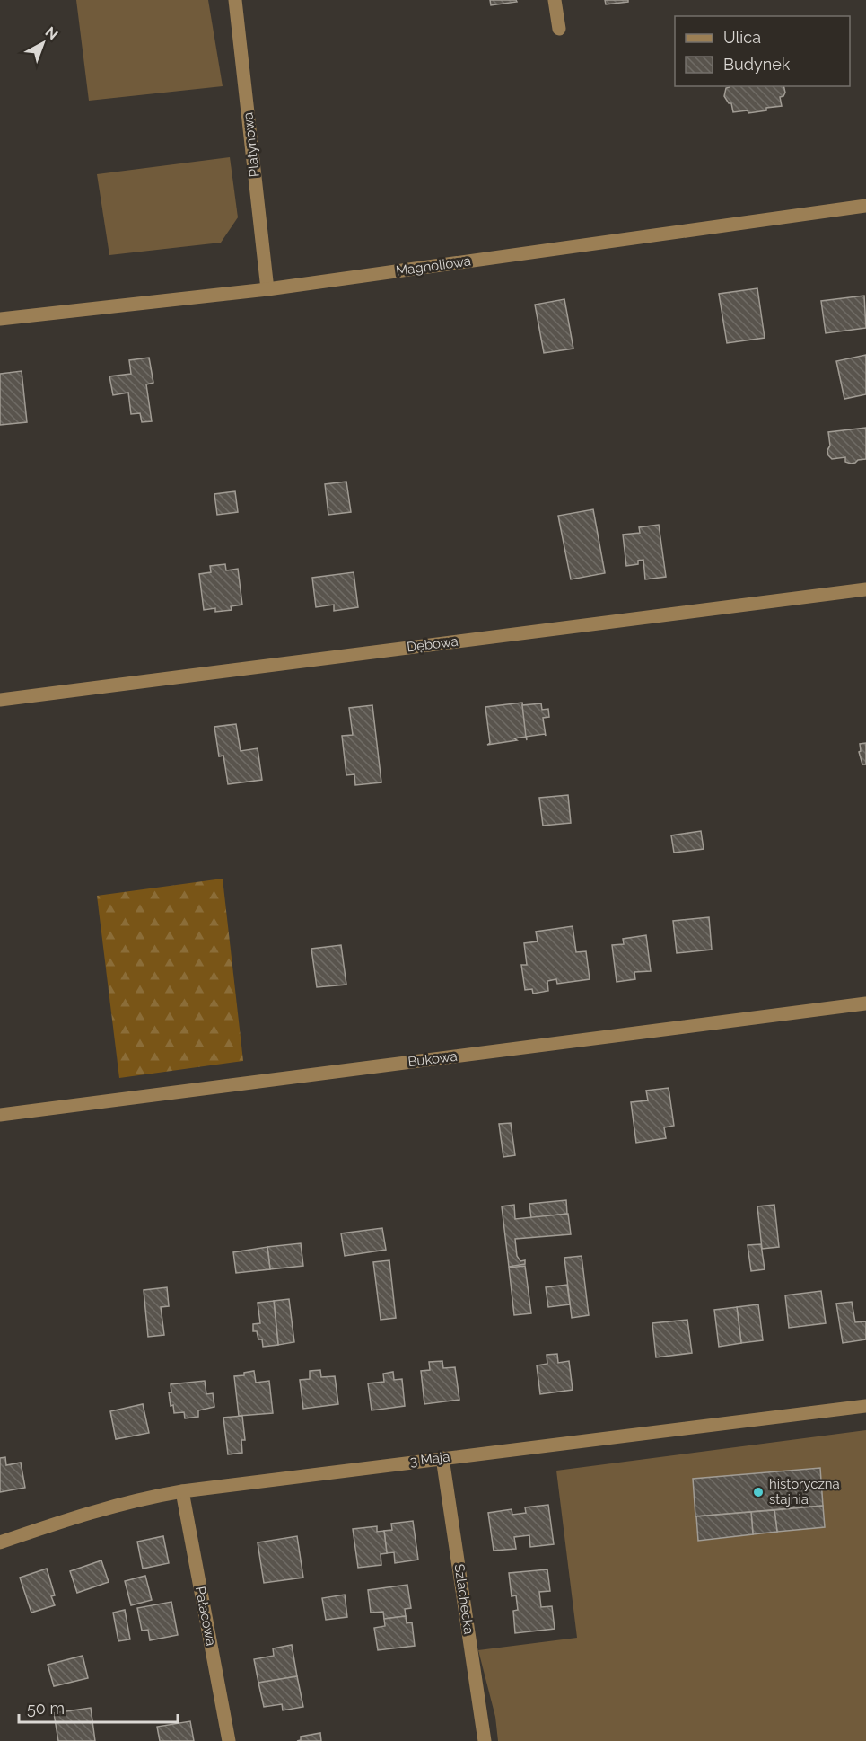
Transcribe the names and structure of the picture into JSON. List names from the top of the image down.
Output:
{
  "streets": {
    "street": [
      "Platynowa",
      "Magnoliowa",
      "Dębowa",
      "Bukowa",
      "3 Maja",
      "Szlachecka",
      "Pałacowa"
    ]
  },
  "crossings": [
    ["Platynowa", "Magnoliowa"],
    ["3 Maja", "Szlachecka"],
    ["3 Maja", "Pałacowa"]
  ],
  "places": ["historyczna stajnia"],
  "legend": ["Ulica", "Budynek"],
  "scale_bar": "50 m",
  "north": "top right"
}
